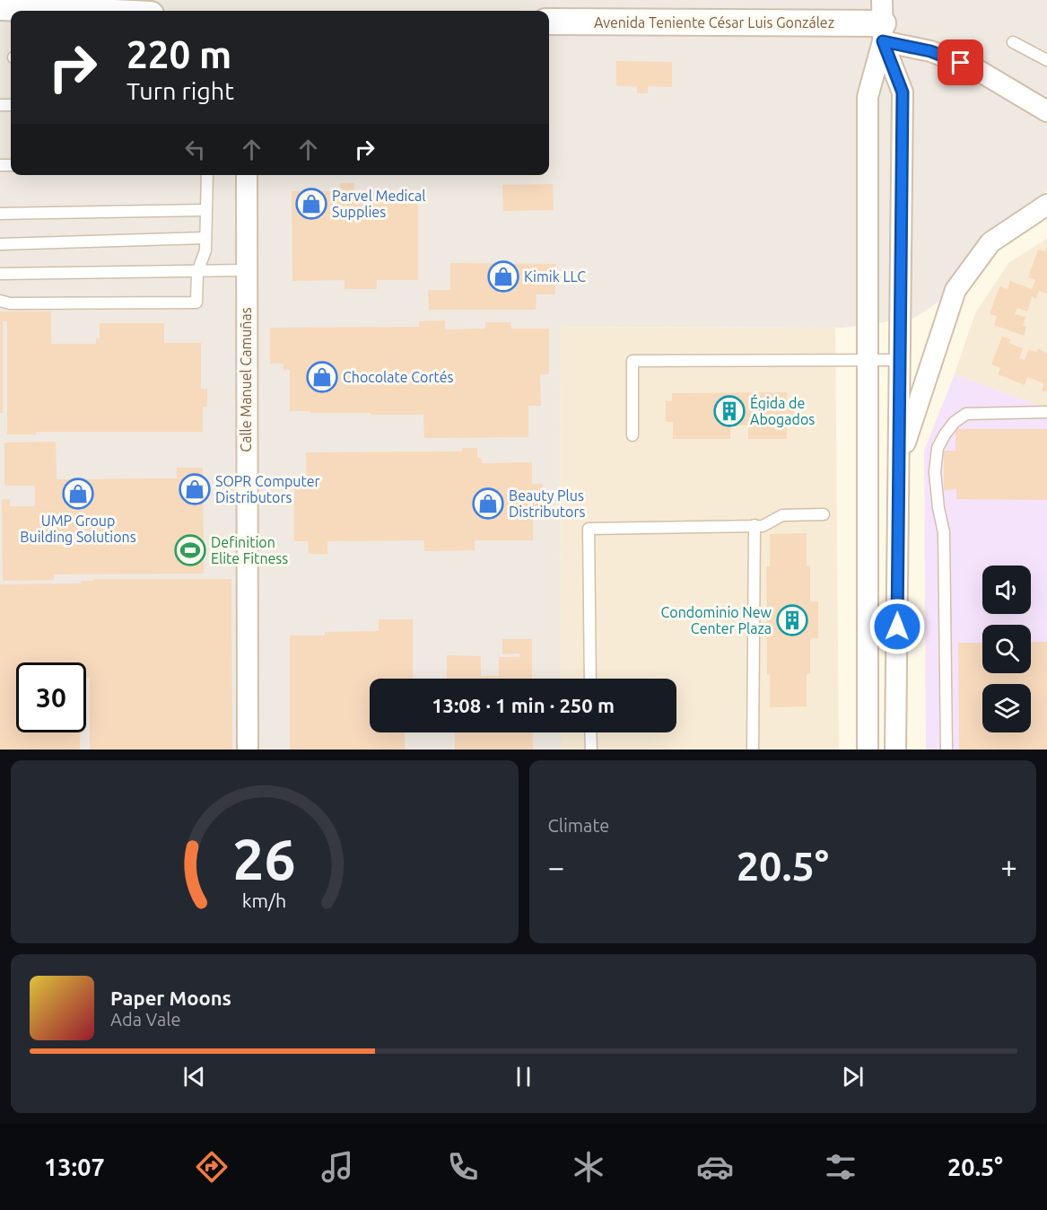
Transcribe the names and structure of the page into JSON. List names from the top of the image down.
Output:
{
  "streets": {
    "street": ["Avenida Teniente César Luis González", "Calle Manuel Camuñas"]
  },
  "places": {
    "shop": [
      "Parvel Medical Supplies",
      "Kimik LLC",
      "Chocolate Cortés",
      "SOPR Computer Distributors",
      "UMP Group Building Solutions",
      "Beauty Plus Distributors"
    ],
    "building": ["Égida de Abogados", "Condominio New Center Plaza"],
    "sports": ["Definition Elite Fitness"]
  },
  "page": {
    "turn": ["220 m", "Turn right"],
    "limit": "30",
    "trip": "13:08 · 1 min · 250 m",
    "tile": "Climate",
    "heat": ["−", "20.5°", "+"],
    "song": ["Paper Moons", "Ada Vale"],
    "tabs": ["13:07", "20.5°"],
    "gauge": ["26", "km/h"]
  }
}
